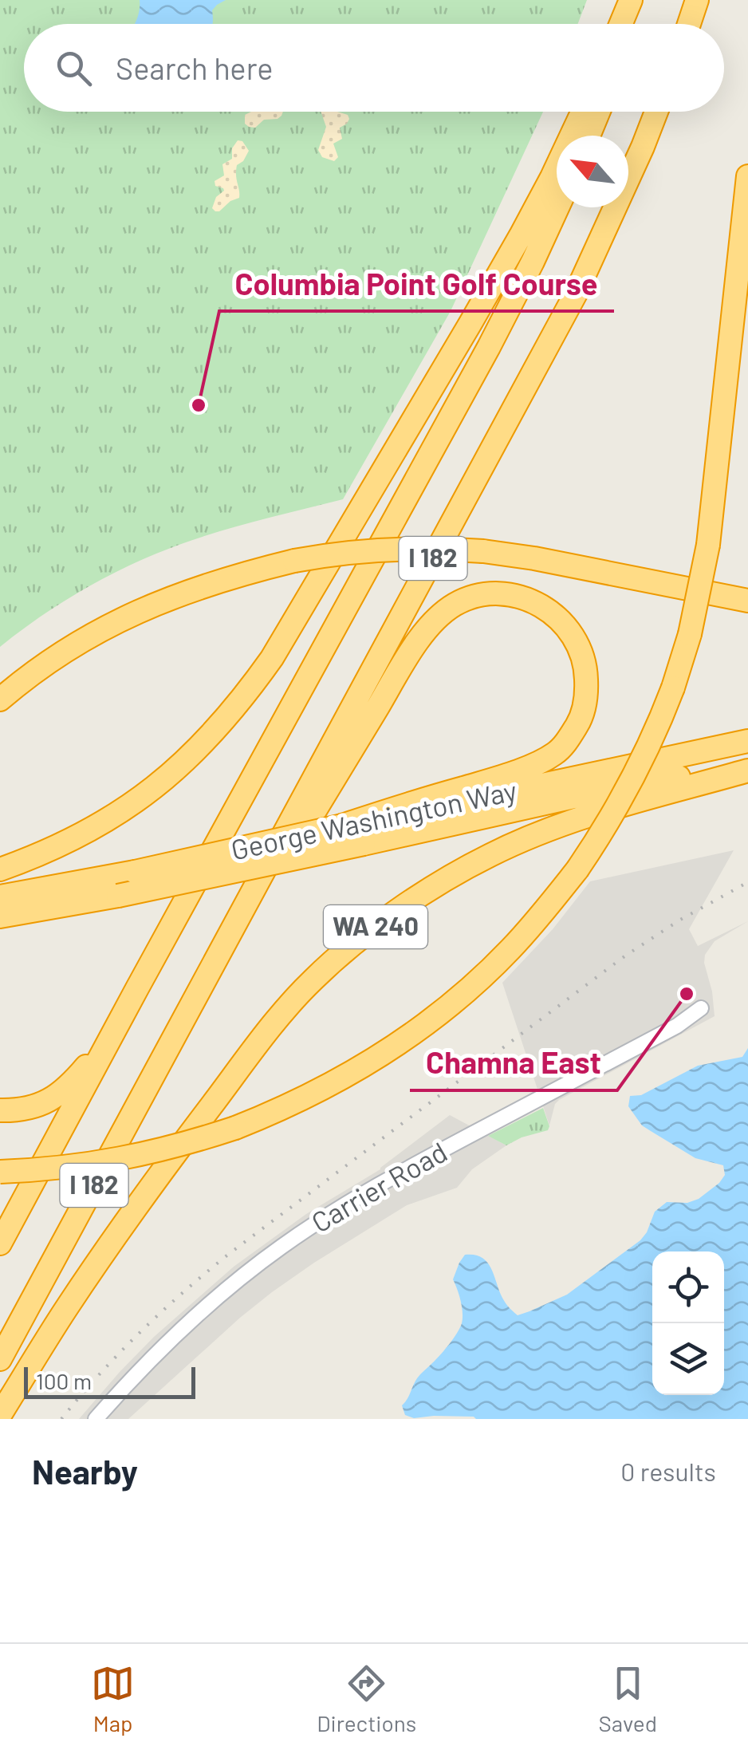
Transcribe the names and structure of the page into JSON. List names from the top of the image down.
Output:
{
  "streets": {
    "highway": ["I 182", "George Washington Way", "WA 240"],
    "street": ["Carrier Road"]
  },
  "places": ["Columbia Point Golf Course", "Chamna East"],
  "scale_bar": "100 m",
  "north": "top left",
  "page": {
    "search": "Search here",
    "scale": "100 m",
    "heading": ["Nearby", "0 results"],
    "nav": ["Map", "Directions", "Saved"]
  }
}
